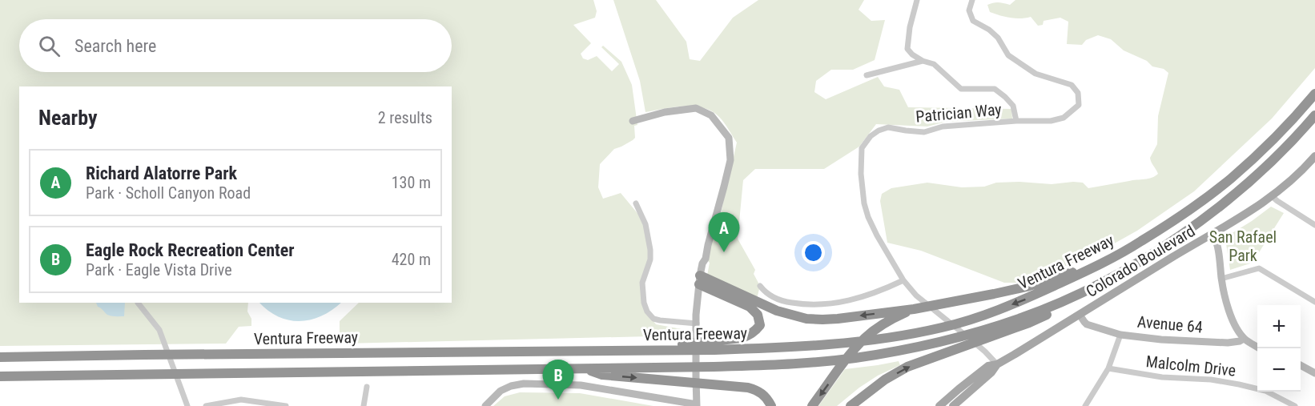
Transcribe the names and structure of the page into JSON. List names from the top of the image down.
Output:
{
  "streets": {
    "highway": ["Ventura Freeway"],
    "main road": ["Colorado Boulevard"],
    "street": ["Patrician Way", "Avenue 64", "Malcolm Drive"]
  },
  "crossings": [
    ["Patrician Way", "Colorado Boulevard"],
    ["Colorado Boulevard", "Avenue 64"]
  ],
  "parks": ["San Rafael Park"],
  "page": {
    "search": "Search here",
    "heading": ["Nearby", "2 results"],
    "list": [
      {
        "mark": "A",
        "name": "Richard Alatorre Park",
        "note": "Park · Scholl Canyon Road",
        "value": "130 m"
      },
      {
        "mark": "B",
        "name": "Eagle Rock Recreation Center",
        "note": "Park · Eagle Vista Drive",
        "value": "420 m"
      }
    ],
    "pins": ["A", "B"],
    "map_buttons": ["+", "−"]
  }
}
